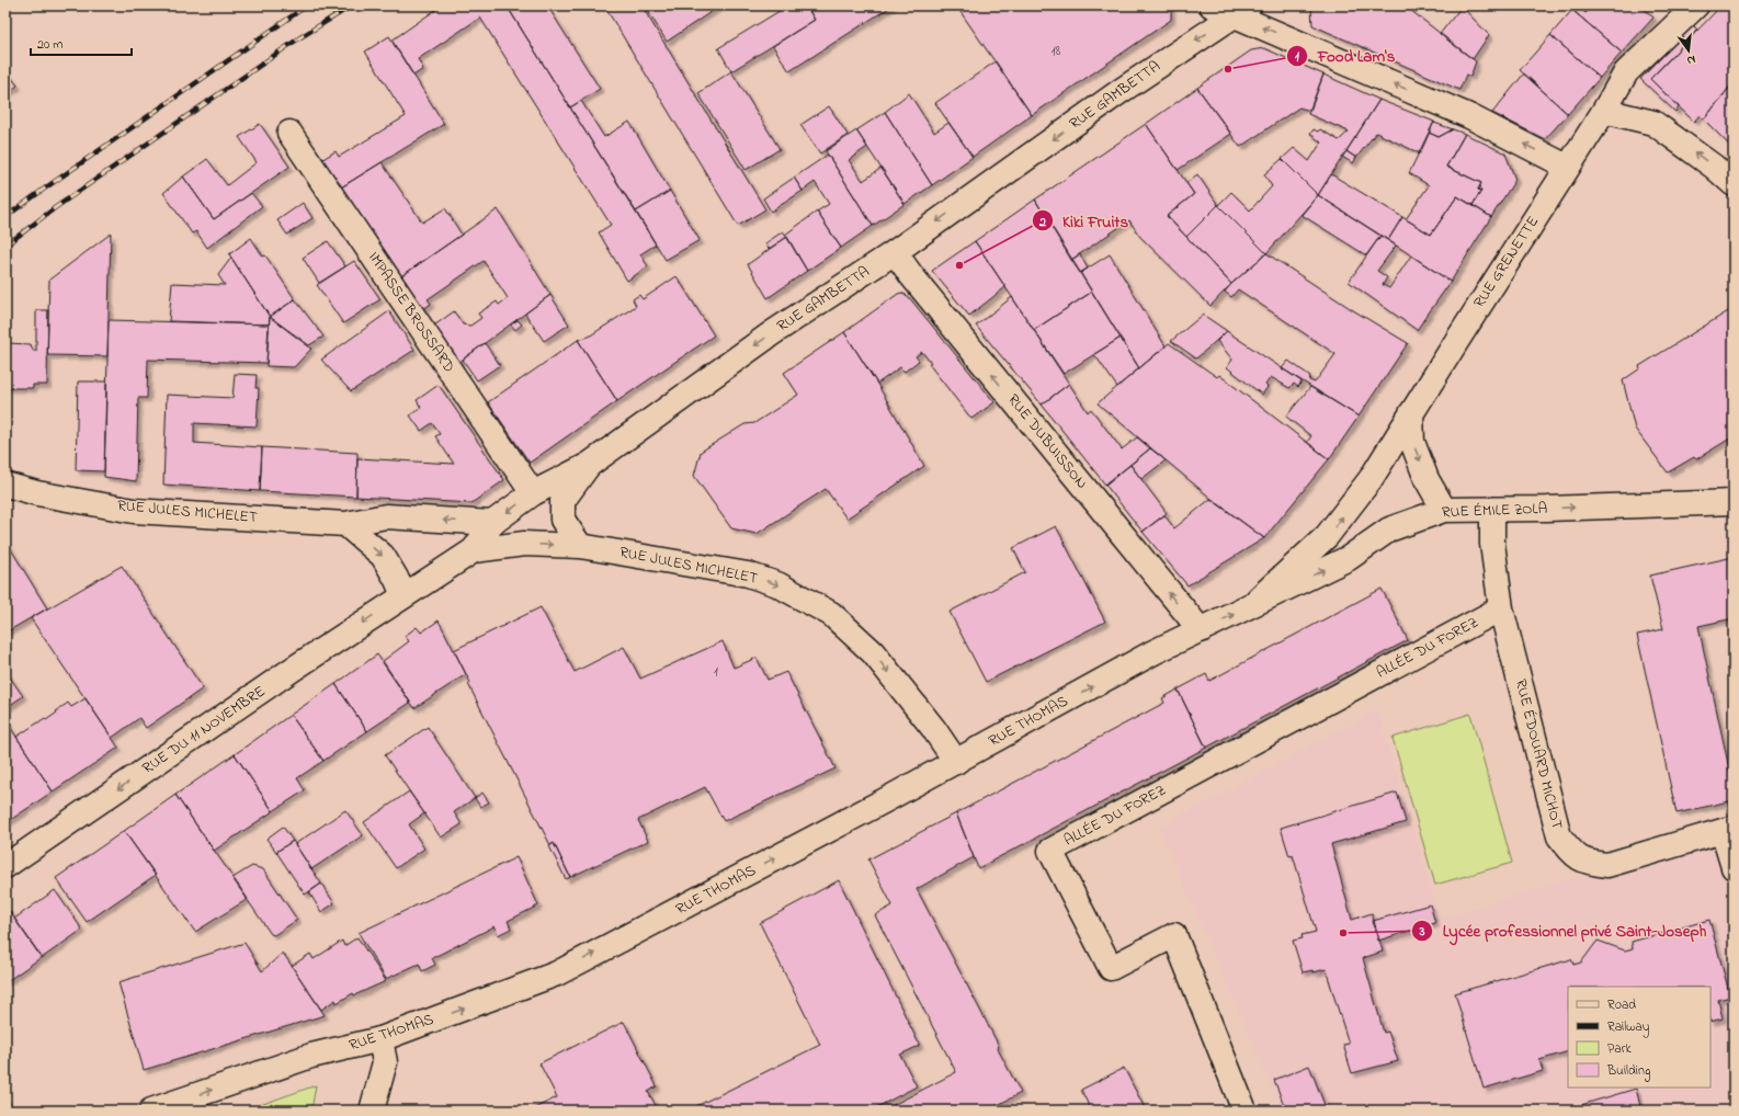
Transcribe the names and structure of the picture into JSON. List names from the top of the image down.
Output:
{
  "streets": {
    "street": [
      "RUE GAMBETTA",
      "RUE GRENETTE",
      "IMPASSE BROSSARD",
      "RUE DUBUISSON",
      "RUE ÉMILE ZOLA",
      "RUE JULES MICHELET",
      "ALLÉE DU FOREZ",
      "RUE THOMAS",
      "RUE DU 11 NOVEMBRE",
      "RUE ÉDOUARD MICHOT"
    ]
  },
  "crossings": [
    ["RUE GAMBETTA", "IMPASSE BROSSARD"],
    ["RUE GAMBETTA", "RUE DUBUISSON"],
    ["RUE GAMBETTA", "RUE JULES MICHELET"],
    ["RUE GAMBETTA", "RUE DU 11 NOVEMBRE"],
    ["RUE GRENETTE", "RUE ÉMILE ZOLA"],
    ["RUE GRENETTE", "RUE THOMAS"],
    ["RUE DUBUISSON", "RUE THOMAS"],
    ["RUE ÉMILE ZOLA", "RUE THOMAS"],
    ["RUE ÉMILE ZOLA", "RUE ÉDOUARD MICHOT"],
    ["RUE JULES MICHELET", "RUE THOMAS"],
    ["ALLÉE DU FOREZ", "RUE ÉDOUARD MICHOT"]
  ],
  "one_way": [
    "RUE GAMBETTA",
    "RUE DUBUISSON",
    "RUE ÉMILE ZOLA",
    "RUE THOMAS",
    "RUE DU 11 NOVEMBRE"
  ],
  "places": ["Food Lam's", "Kiki Fruits", "Lycée professionnel privé Saint-Joseph"],
  "house_numbers": ["18", "1"],
  "legend": [
    "Road",
    "Railway",
    "Park",
    "Building"
  ],
  "scale_bar": "20 m",
  "north": "bottom"
}
